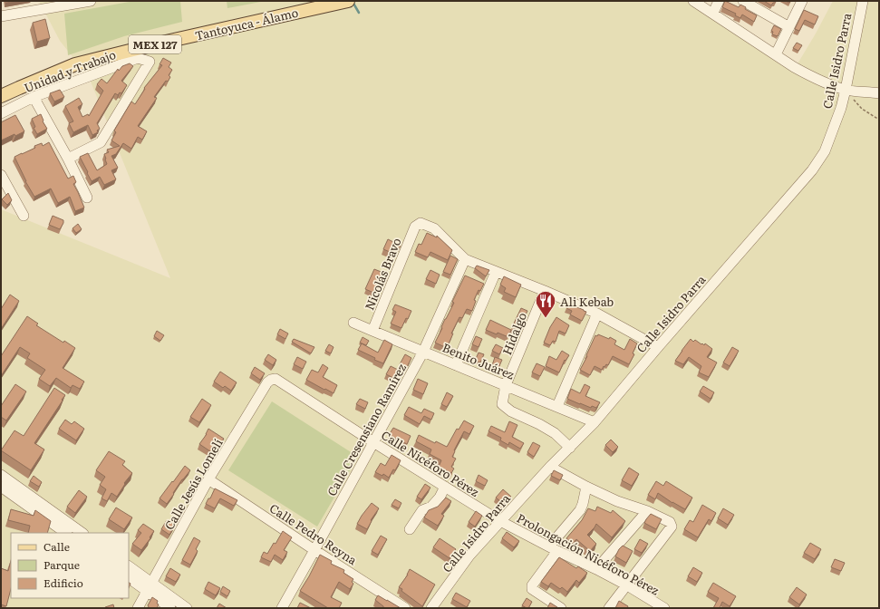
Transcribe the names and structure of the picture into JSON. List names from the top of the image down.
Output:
{
  "streets": {
    "main road": ["Tantoyuca - Álamo", "MEX 127"],
    "street": [
      "Calle Isidro Parra",
      "Unidad y Trabajo",
      "Nicolás Bravo",
      "Hidalgo",
      "Benito Juárez",
      "Calle Cresensiano Ramírez",
      "Calle Nicéforo Pérez",
      "Calle Jesús Lomelí",
      "Calle Pedro Reyna",
      "Prolongación Nicéforo Pérez"
    ]
  },
  "crossings": [
    ["Calle Isidro Parra", "Hidalgo"],
    ["Calle Isidro Parra", "Benito Juárez"],
    ["Calle Isidro Parra", "Calle Nicéforo Pérez"],
    ["Calle Isidro Parra", "Prolongación Nicéforo Pérez"],
    ["Nicolás Bravo", "Benito Juárez"],
    ["Nicolás Bravo", "Calle Cresensiano Ramírez"],
    ["Hidalgo", "Benito Juárez"],
    ["Benito Juárez", "Calle Cresensiano Ramírez"],
    ["Calle Cresensiano Ramírez", "Calle Nicéforo Pérez"],
    ["Calle Cresensiano Ramírez", "Calle Pedro Reyna"],
    ["Calle Nicéforo Pérez", "Calle Jesús Lomelí"],
    ["Calle Nicéforo Pérez", "Prolongación Nicéforo Pérez"],
    ["Calle Jesús Lomelí", "Calle Pedro Reyna"]
  ],
  "places": {
    "restaurant": ["Ali Kebab"]
  },
  "legend": ["Calle", "Parque", "Edificio"]
}
